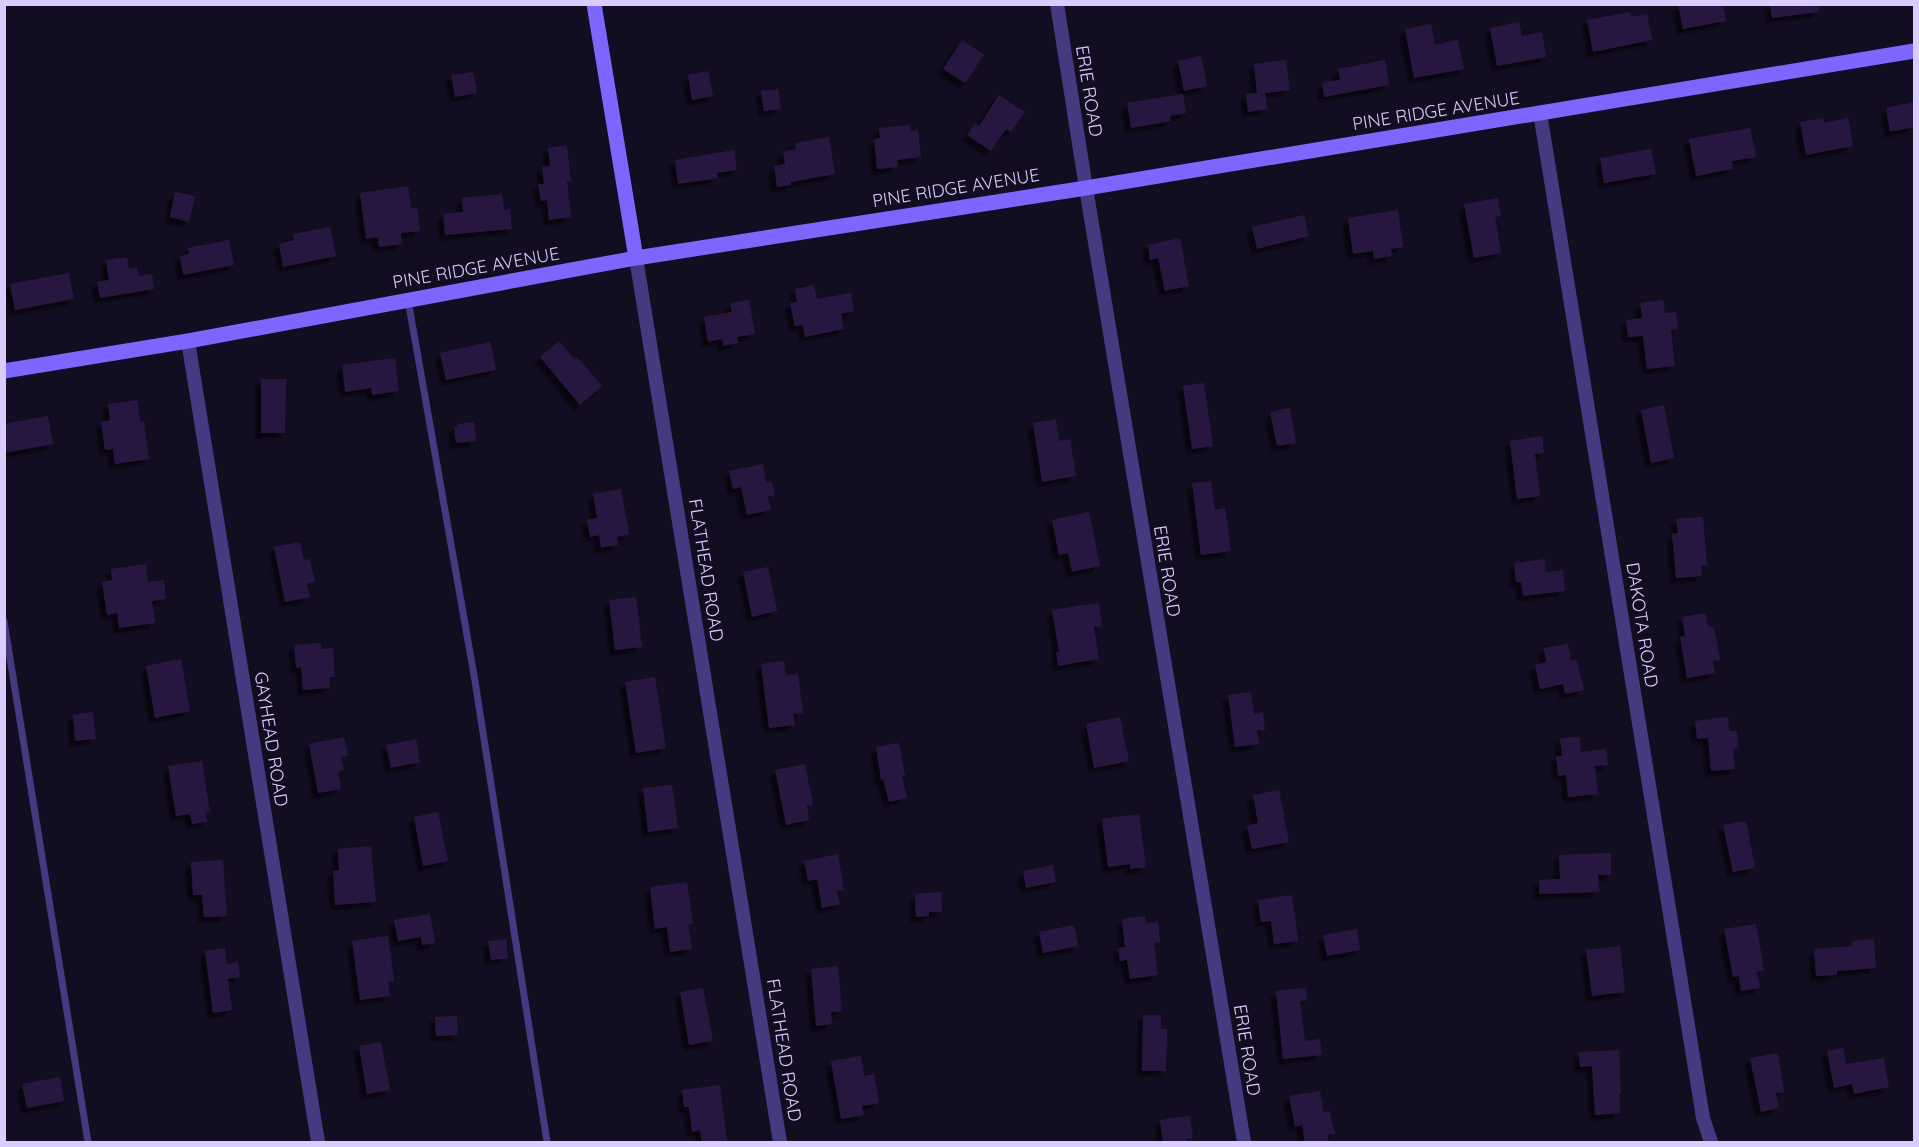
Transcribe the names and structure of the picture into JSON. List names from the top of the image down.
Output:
{
  "streets": {
    "street": [
      "ERIE ROAD",
      "PINE RIDGE AVENUE",
      "FLATHEAD ROAD",
      "DAKOTA ROAD",
      "GAYHEAD ROAD"
    ]
  },
  "crossings": [
    ["ERIE ROAD", "PINE RIDGE AVENUE"],
    ["PINE RIDGE AVENUE", "FLATHEAD ROAD"],
    ["PINE RIDGE AVENUE", "DAKOTA ROAD"],
    ["PINE RIDGE AVENUE", "GAYHEAD ROAD"]
  ]
}
